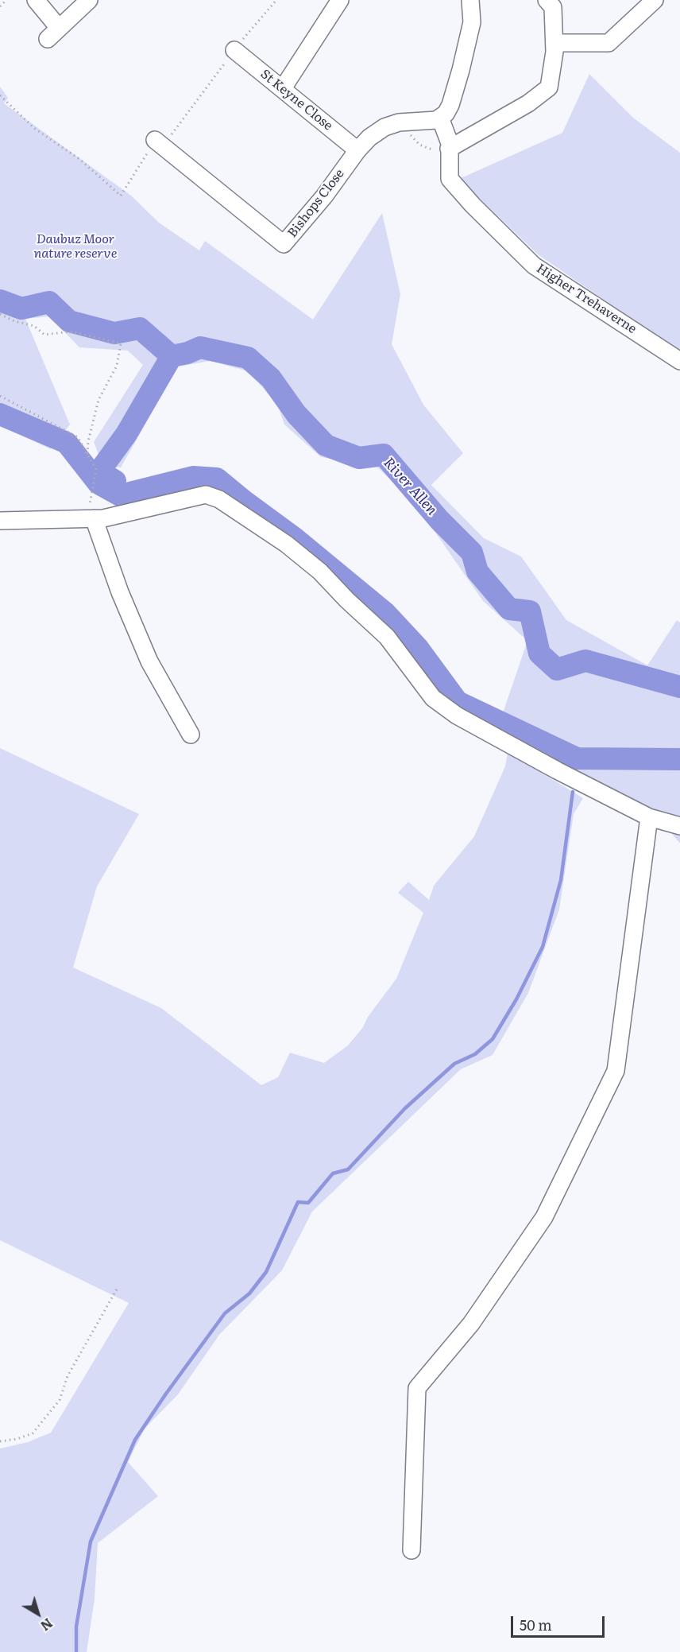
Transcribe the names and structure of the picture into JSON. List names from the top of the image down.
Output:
{
  "streets": {
    "street": ["St Keyne Close", "Bishops Close", "Higher Trehaverne"]
  },
  "crossings": [
    ["St Keyne Close", "Bishops Close"],
    ["Bishops Close", "Higher Trehaverne"]
  ],
  "water": ["River Allen"],
  "parks": ["Daubuz Moor nature reserve"],
  "scale_bar": "50 m",
  "north": "bottom right"
}
